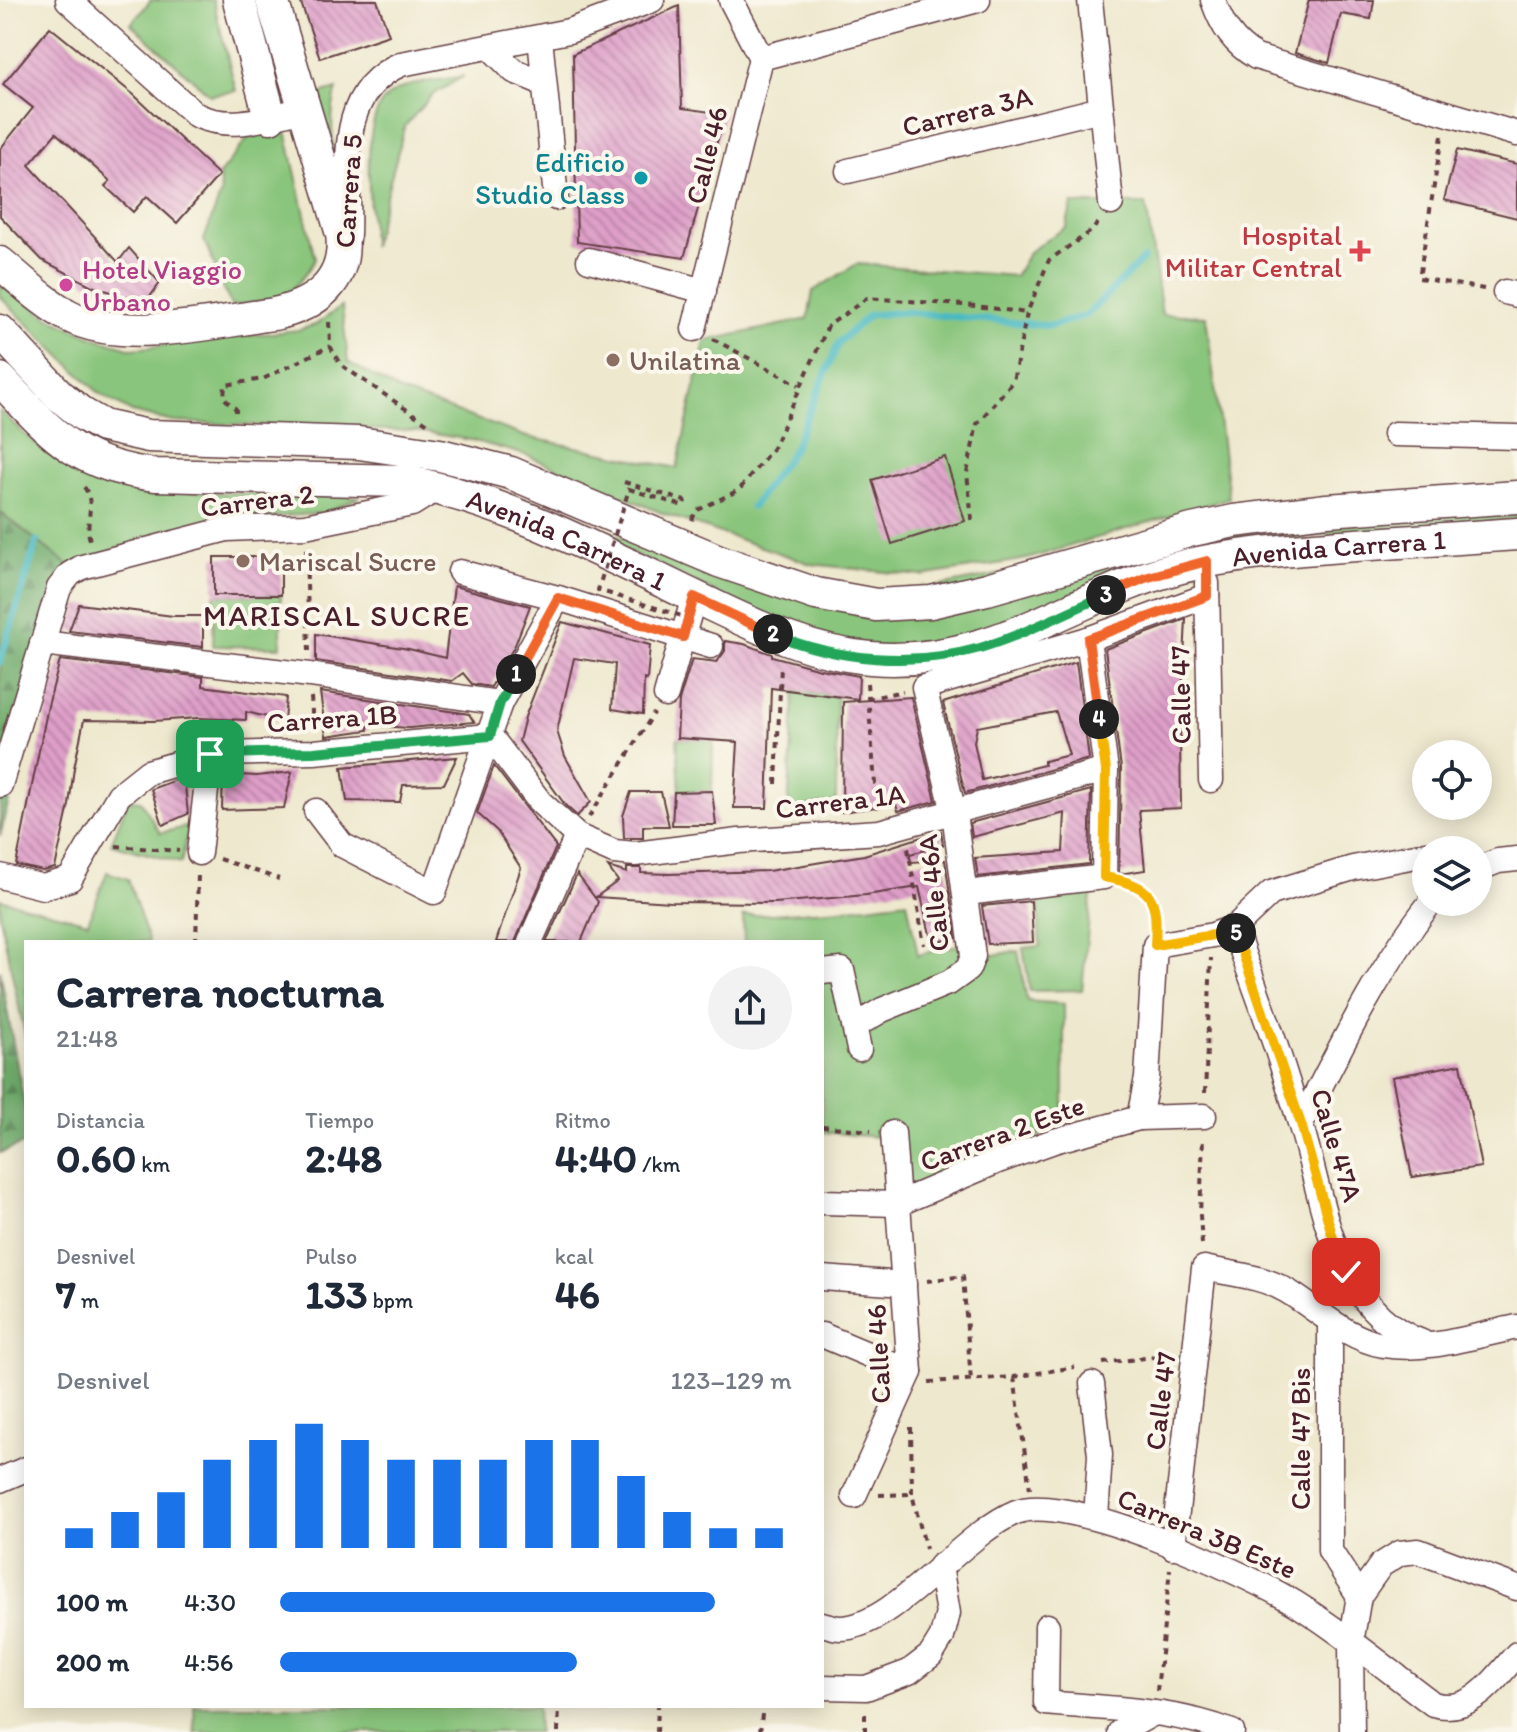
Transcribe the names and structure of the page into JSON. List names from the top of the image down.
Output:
{
  "streets": {
    "main road": ["Carrera 5", "Avenida Carrera 1"],
    "street": [
      "Carrera 3A",
      "Calle 46",
      "Carrera 2",
      "Calle 47",
      "Carrera 1B",
      "Carrera 1A",
      "Calle 46A",
      "Carrera 2 Este",
      "Calle 47A",
      "Calle 47 Bis",
      "Carrera 3B Este"
    ]
  },
  "crossings": [
    ["Calle 46", "Carrera 2 Este"],
    ["Carrera 2", "Avenida Carrera 1"],
    ["Avenida Carrera 1", "Calle 47"],
    ["Calle 47", "Calle 47 Bis"],
    ["Calle 47", "Carrera 3B Este"],
    ["Carrera 1B", "Carrera 1A"],
    ["Carrera 1A", "Calle 46A"]
  ],
  "districts": ["MARISCAL SUCRE"],
  "places": {
    "other": [
      "Edificio Studio Class",
      "Hotel Viaggio Urbano",
      "Unilatina",
      "Mariscal Sucre"
    ],
    "health": ["Hospital Militar Central"]
  },
  "page": {
    "pins": [
      "3",
      "2",
      "1",
      "4",
      "5"
    ],
    "heading": ["Carrera nocturna", "21:48"],
    "stats": [
      ["Distancia", "0.60 km"],
      ["Tiempo", "2:48"],
      ["Ritmo", "4:40 /km"],
      ["Desnivel", "7 m"],
      ["Pulso", "133 bpm"],
      ["kcal", "46"]
    ],
    "chart": ["Desnivel", "123–129 m"],
    "list": [
      {
        "name": "100 m",
        "note": "4:30"
      },
      {
        "name": "200 m",
        "note": "4:56"
      }
    ]
  }
}
